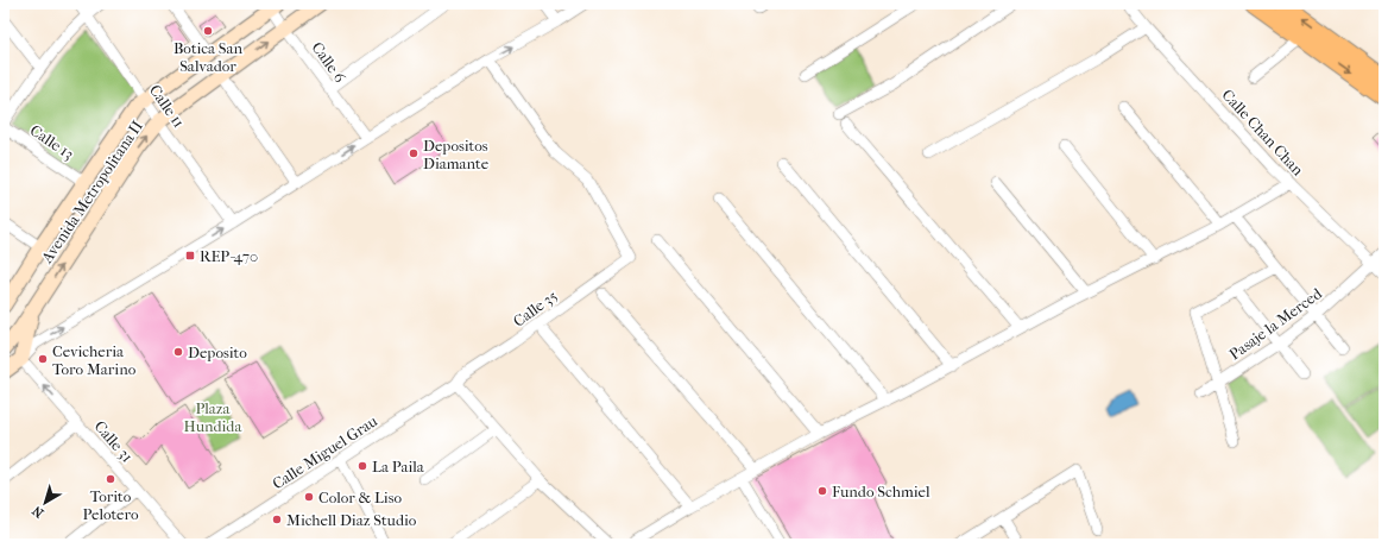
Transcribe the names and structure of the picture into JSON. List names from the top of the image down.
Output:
{
  "streets": {
    "main road": ["Avenida Metropolitana II"],
    "street": [
      "Calle 6",
      "Calle 11",
      "Calle Chan Chan",
      "Calle 13",
      "Calle 35",
      "Pasaje la Merced",
      "Calle 31",
      "Calle Miguel Grau"
    ]
  },
  "crossings": [
    ["Calle 6", "Avenida Metropolitana II"],
    ["Calle 11", "Avenida Metropolitana II"],
    ["Calle Chan Chan", "Pasaje la Merced"],
    ["Calle 13", "Avenida Metropolitana II"],
    ["Calle 35", "Calle Miguel Grau"]
  ],
  "parks": ["Plaza Hundida"],
  "places": {
    "other": [
      "Botica San Salvador",
      "Depositos Diamante",
      "Deposito",
      "Cevicheria Toro Marino",
      "La Paila",
      "Torito Pelotero",
      "Fundo Schmiel",
      "Color & Liso",
      "Michell Diaz Studio"
    ],
    "transit": ["REP-470"]
  },
  "north": "bottom left"
}
